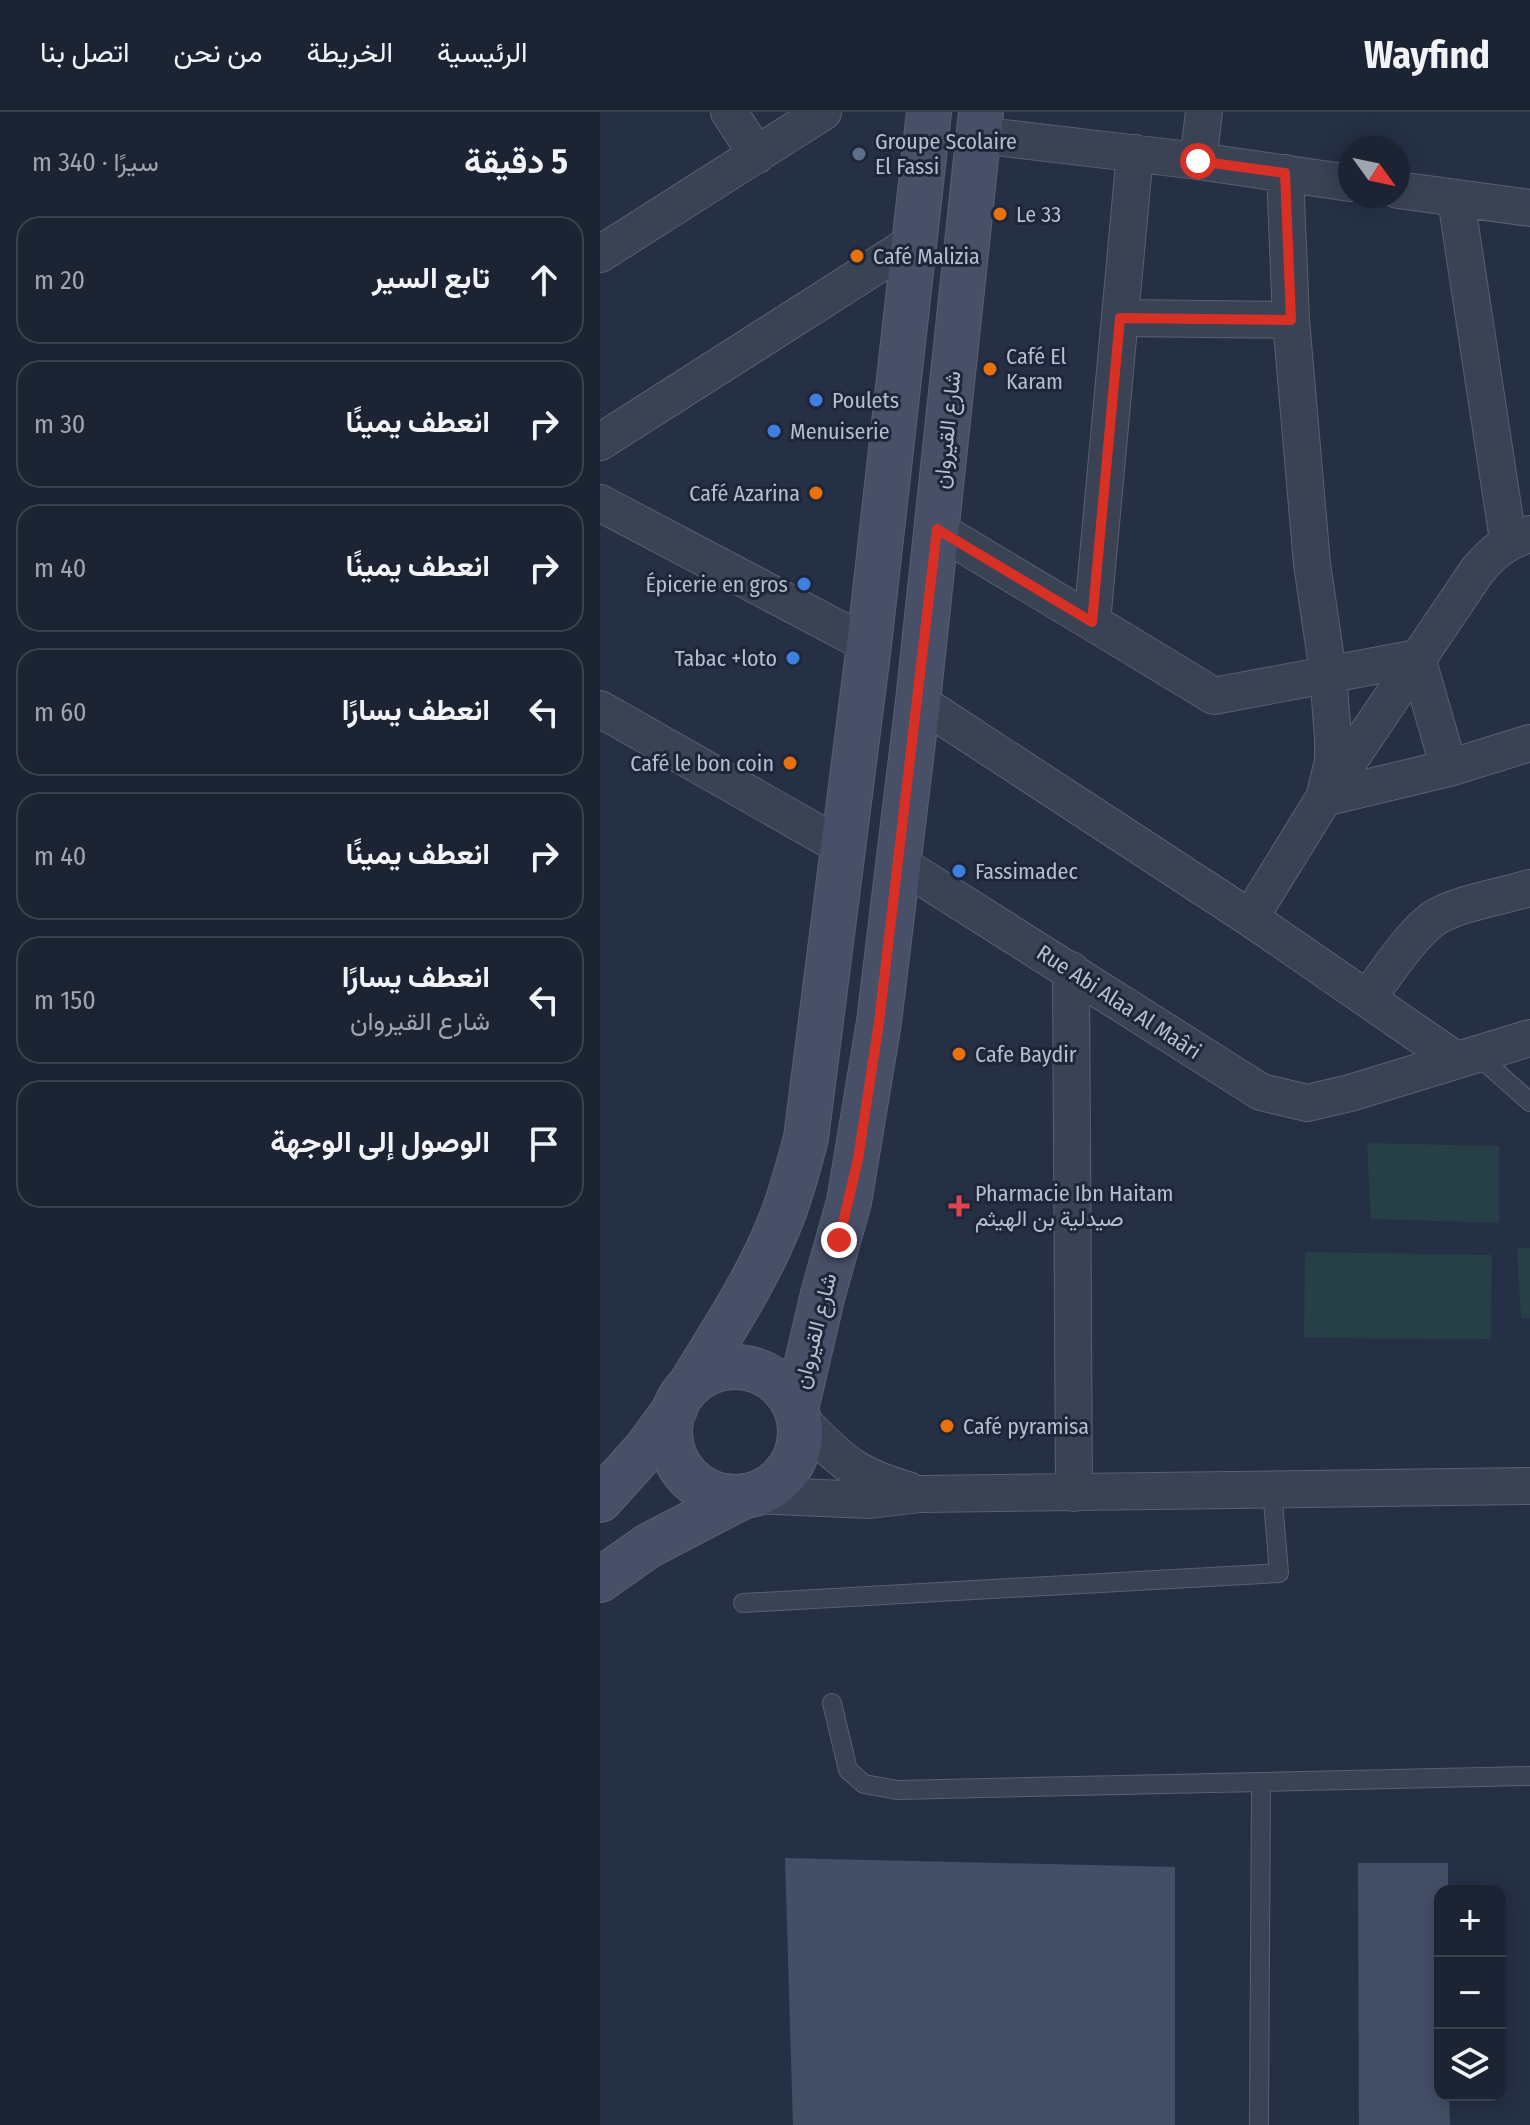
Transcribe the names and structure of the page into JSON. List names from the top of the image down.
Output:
{
  "streets": {
    "main road": ["شارع القيروان"],
    "street": ["Rue Abi Alaa Al Maâri"]
  },
  "crossings": [
    ["شارع القيروان", "Rue Abi Alaa Al Maâri"]
  ],
  "places": {
    "other": [
      "Groupe Scolaire El Fassi",
      "Le 33",
      "Café Malizia",
      "Café El Karam",
      "Poulets",
      "Menuiserie",
      "Café Azarina",
      "Épicerie en gros",
      "Tabac +loto",
      "Café le bon coin",
      "Fassimadec",
      "Cafe Baydir",
      "Café pyramisa"
    ],
    "health": ["Pharmacie Ibn Haitam صيدلية بن الهيثم"]
  },
  "north": "bottom right",
  "page": {
    "header": "Wayfind",
    "nav": [
      "الرئيسية",
      "الخريطة",
      "من نحن",
      "اتصل بنا"
    ],
    "heading": ["5 دقيقة", "سيرًا · 340 m"],
    "list": [
      ["تابع السير", "20 m"],
      ["انعطف يمينًا", "30 m"],
      ["انعطف يمينًا", "40 m"],
      ["انعطف يسارًا", "60 m"],
      ["انعطف يمينًا", "40 m"],
      ["انعطف يسارًا", "شارع القيروان", "150 m"],
      "الوصول إلى الوجهة"
    ],
    "map_buttons": ["+", "−"]
  }
}
